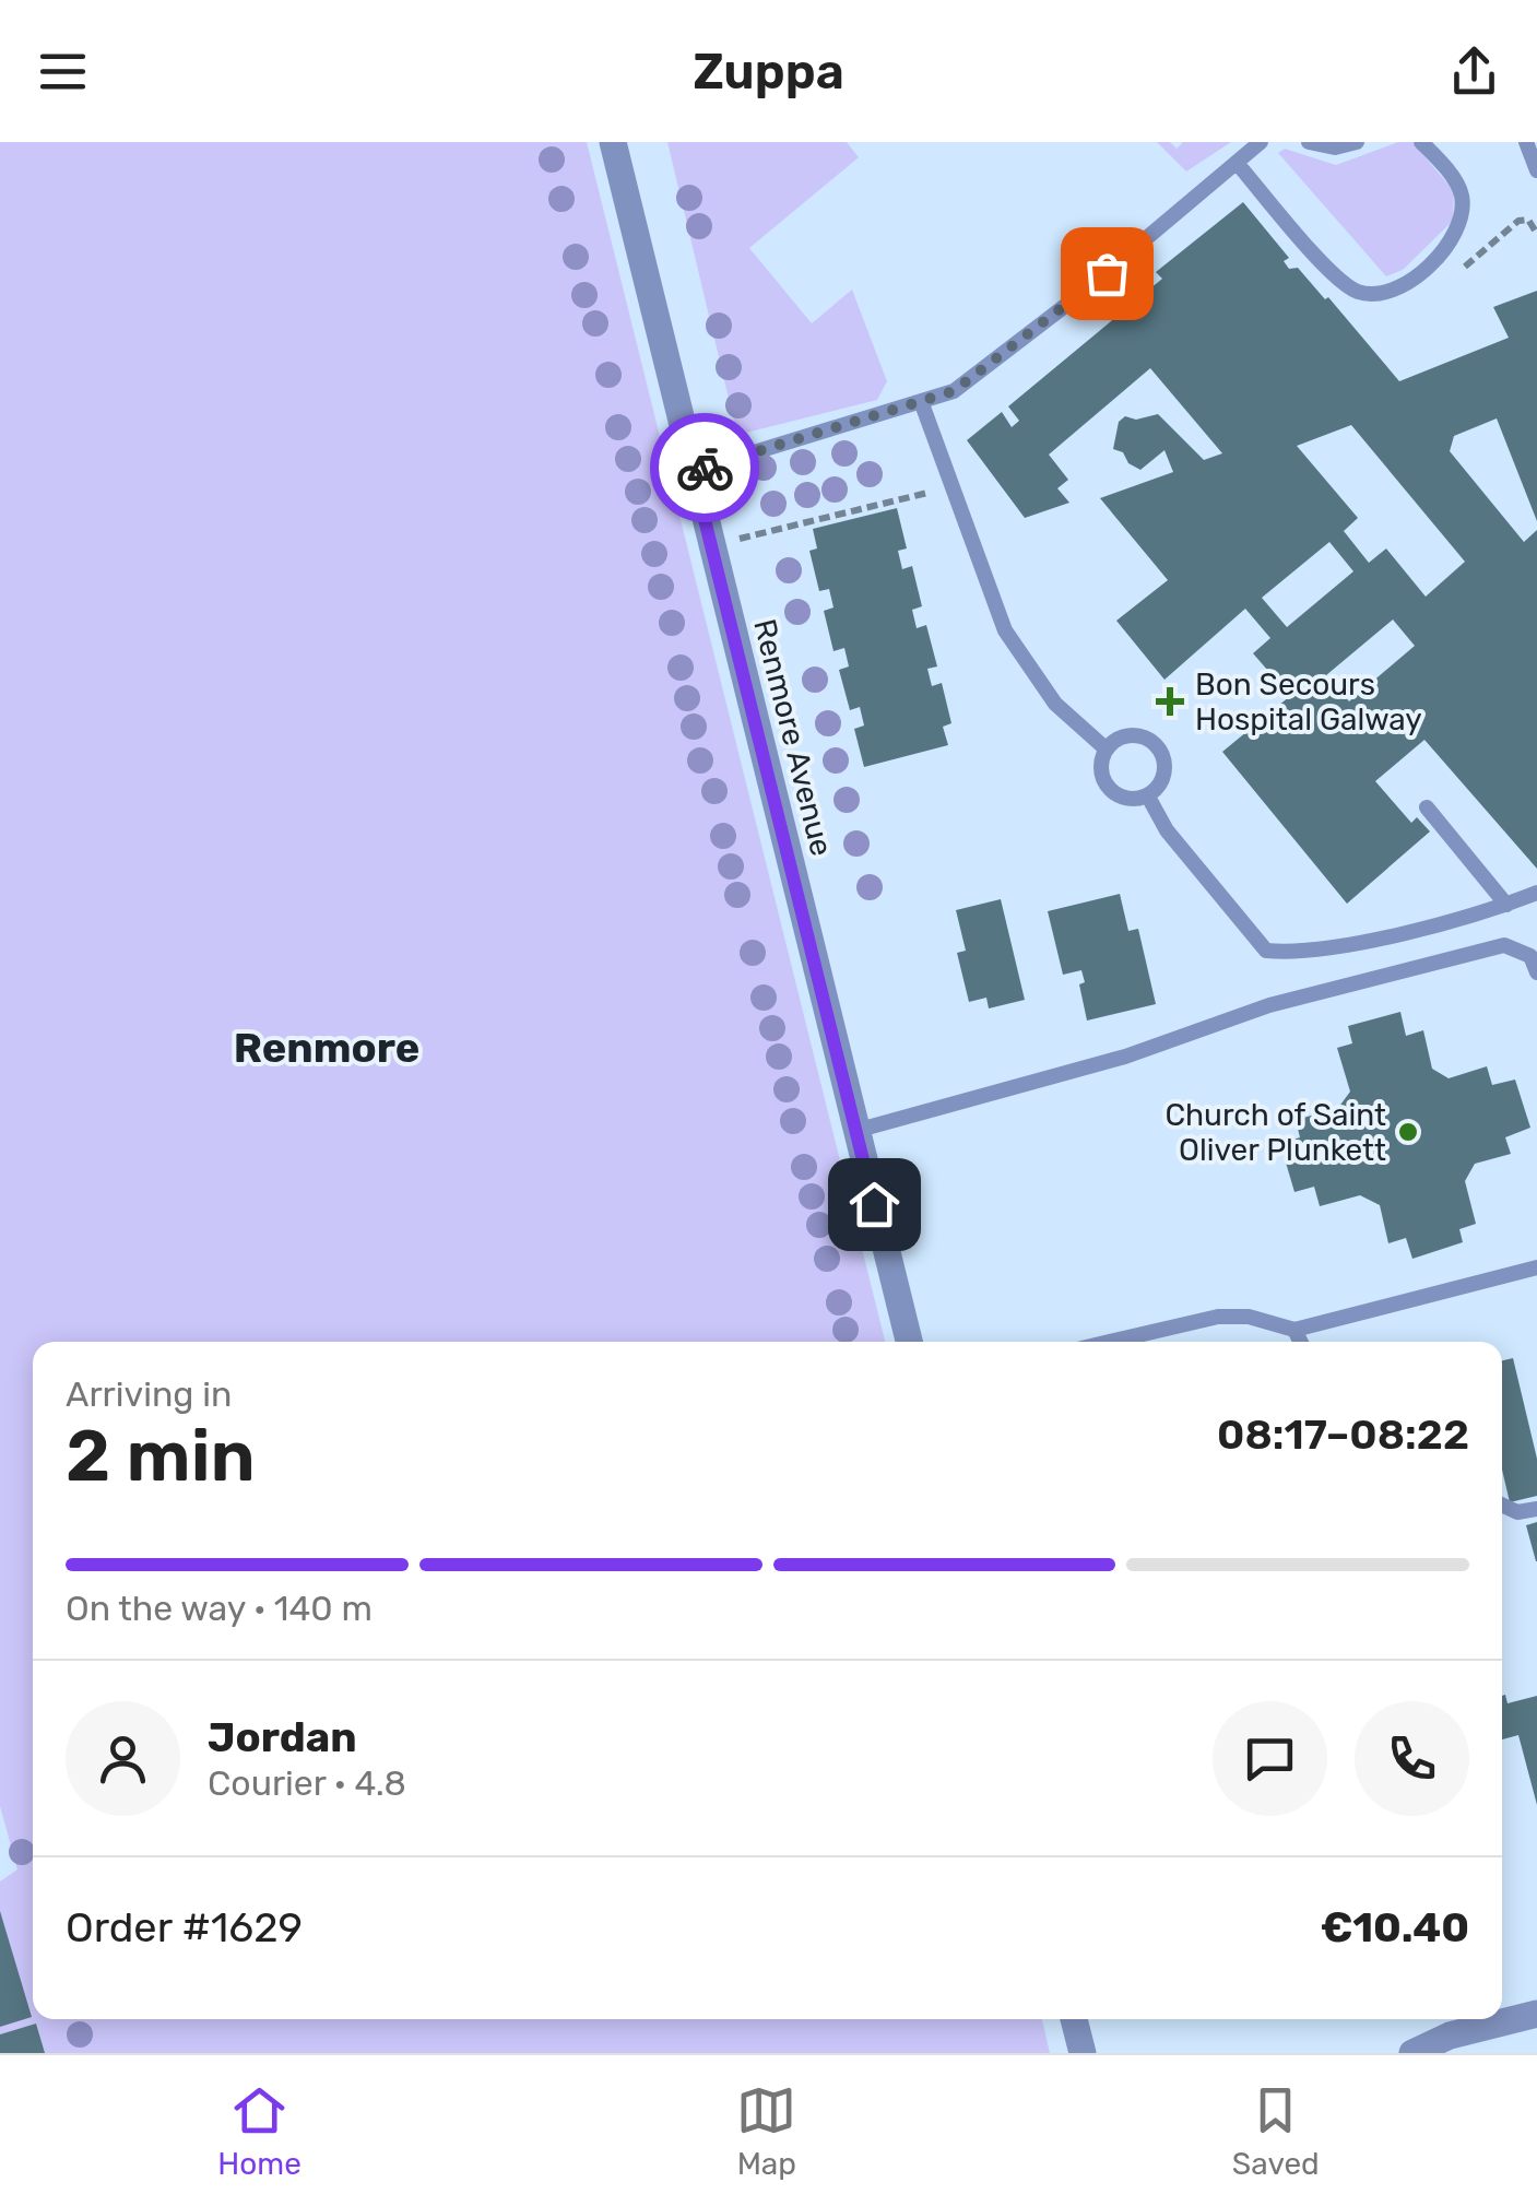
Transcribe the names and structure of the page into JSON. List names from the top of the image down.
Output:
{
  "streets": {
    "street": ["Renmore Avenue"]
  },
  "districts": ["Renmore"],
  "places": {
    "health": ["Bon Secours Hospital Galway"],
    "other": ["Church of Saint Oliver Plunkett"]
  },
  "page": {
    "header": "Zuppa",
    "heading": ["2 min", "Arriving in", "08:17–08:22"],
    "panel": [
      "Jordan",
      "Courier · 4.8",
      "Order #1629",
      "€10.40"
    ],
    "bar": "On the way · 140 m",
    "tabs": ["Home", "Map", "Saved"]
  }
}
